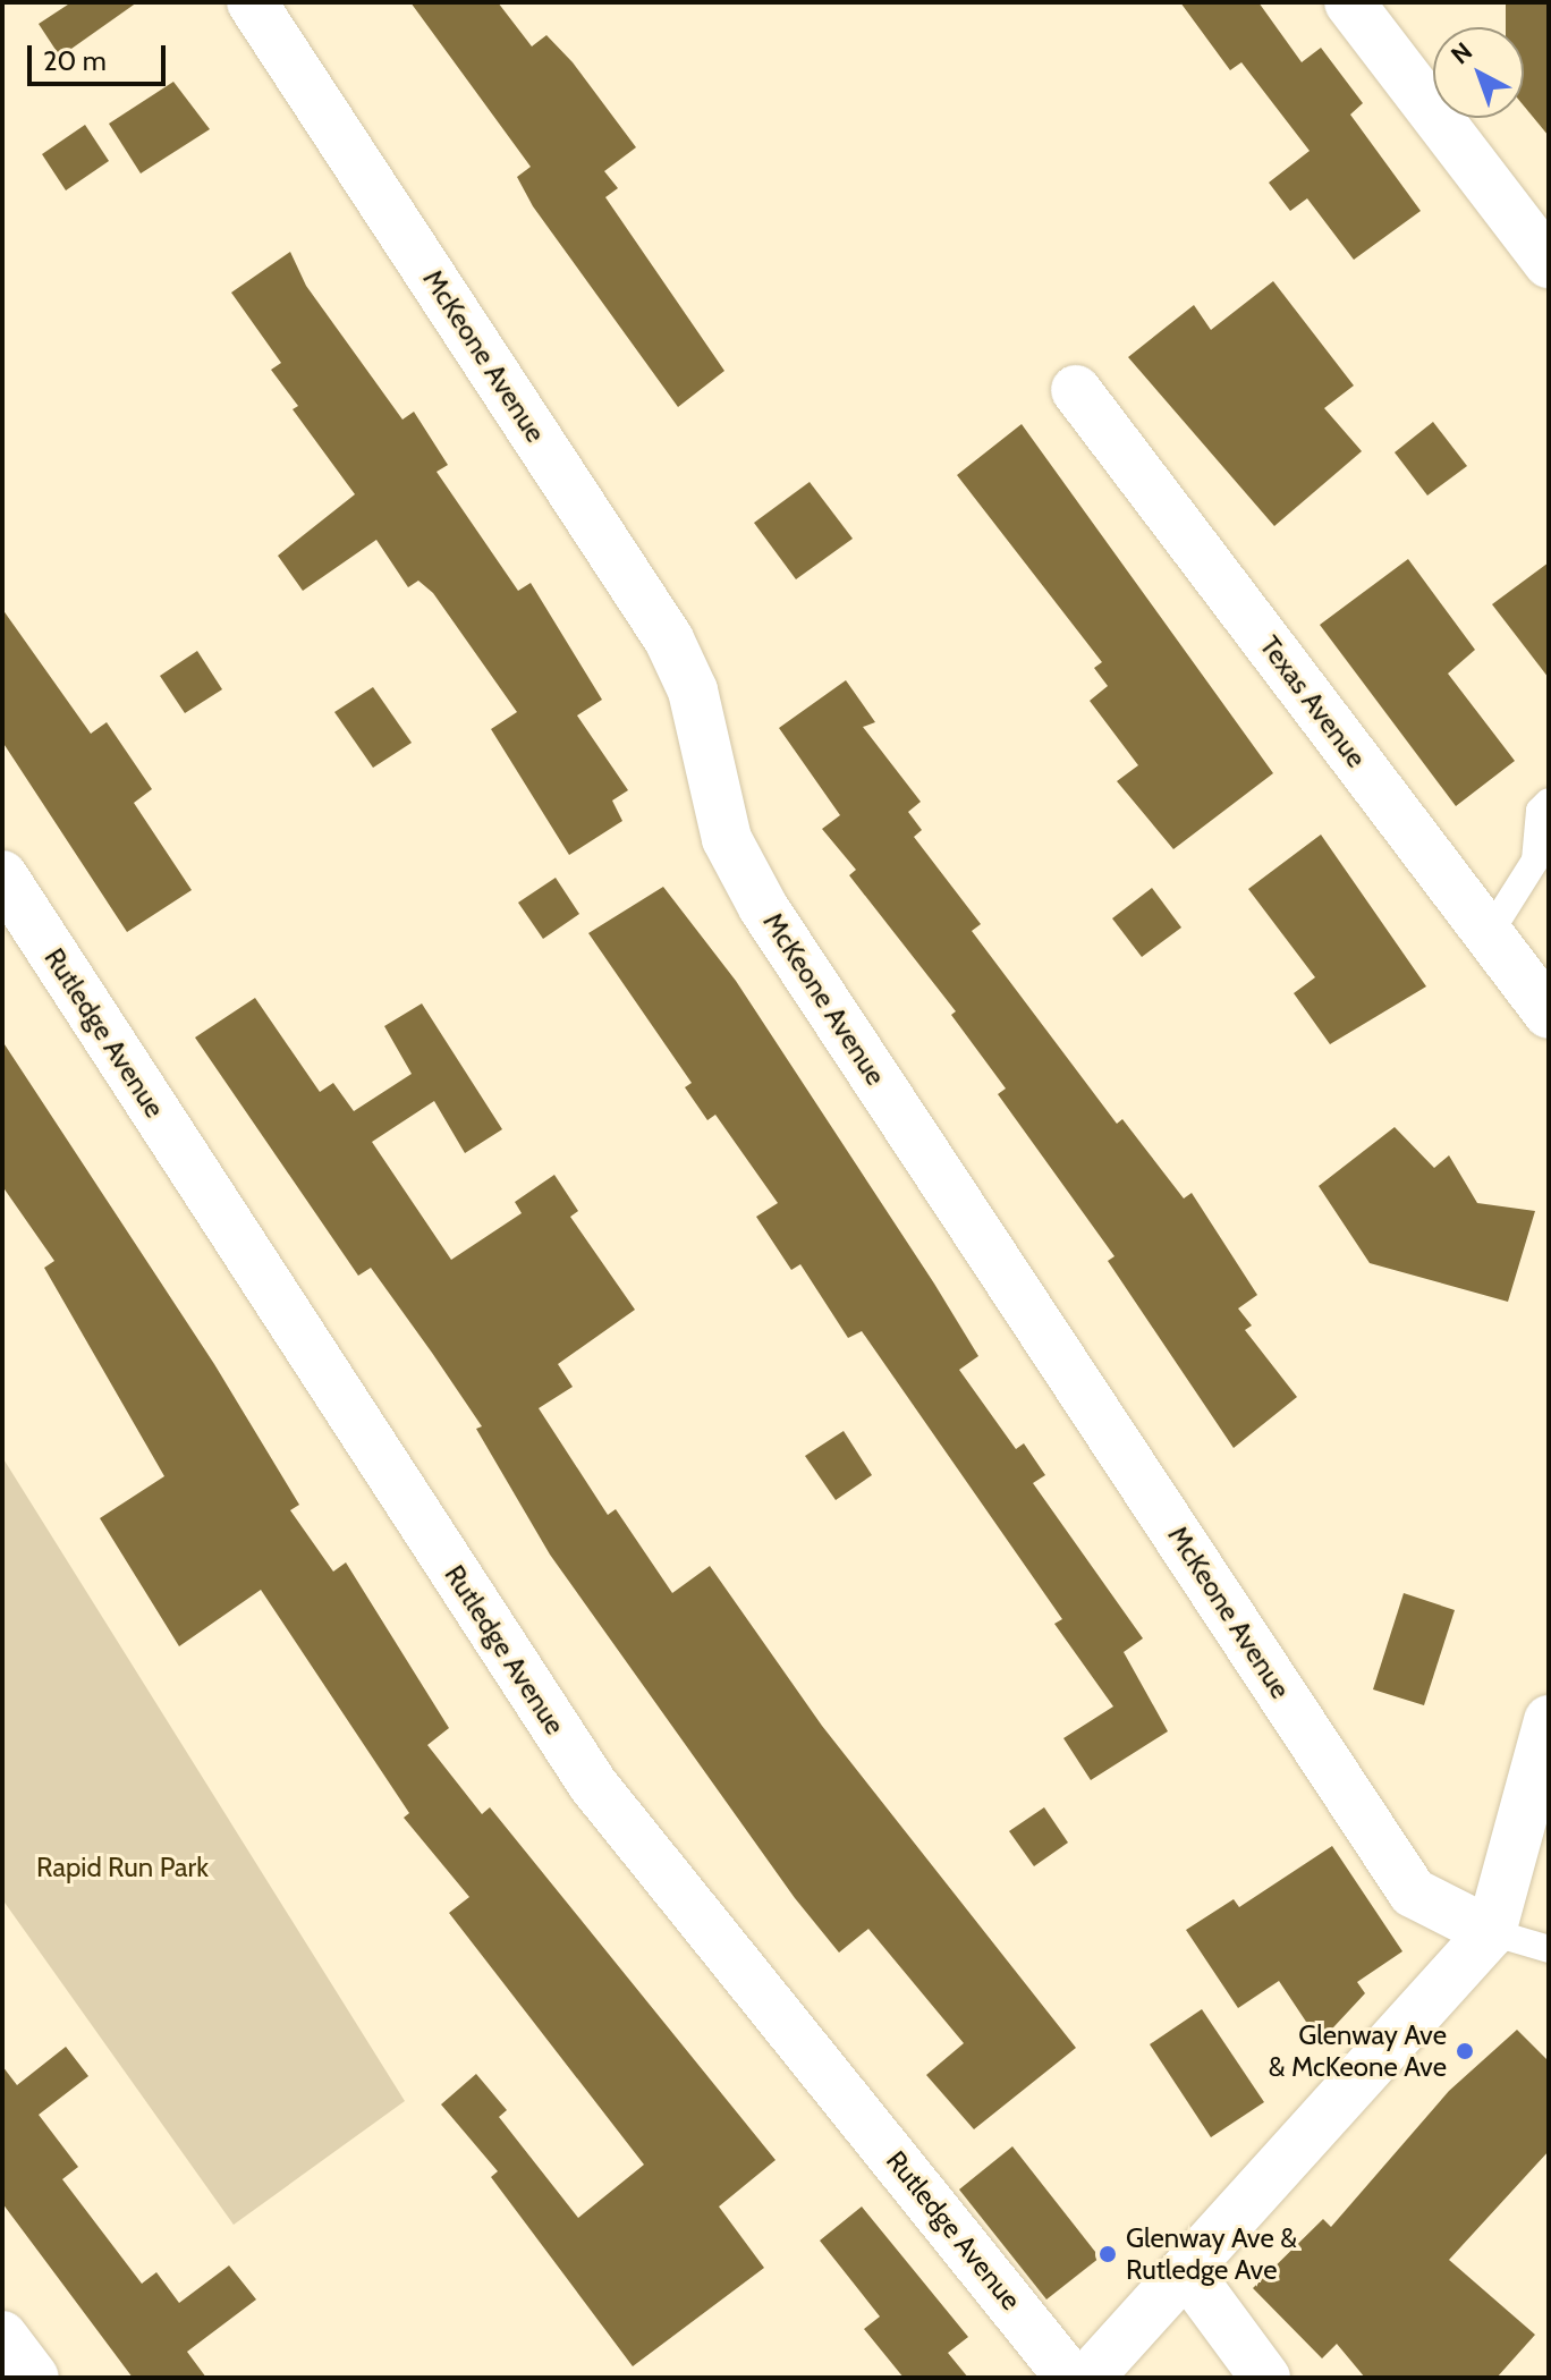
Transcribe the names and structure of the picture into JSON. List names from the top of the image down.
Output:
{
  "streets": {
    "street": ["McKeone Avenue", "Texas Avenue", "Rutledge Avenue"]
  },
  "parks": ["Rapid Run Park"],
  "places": ["Glenway Ave & McKeone Ave", "Glenway Ave & Rutledge Ave"],
  "scale_bar": "20 m",
  "north": "top left"
}
